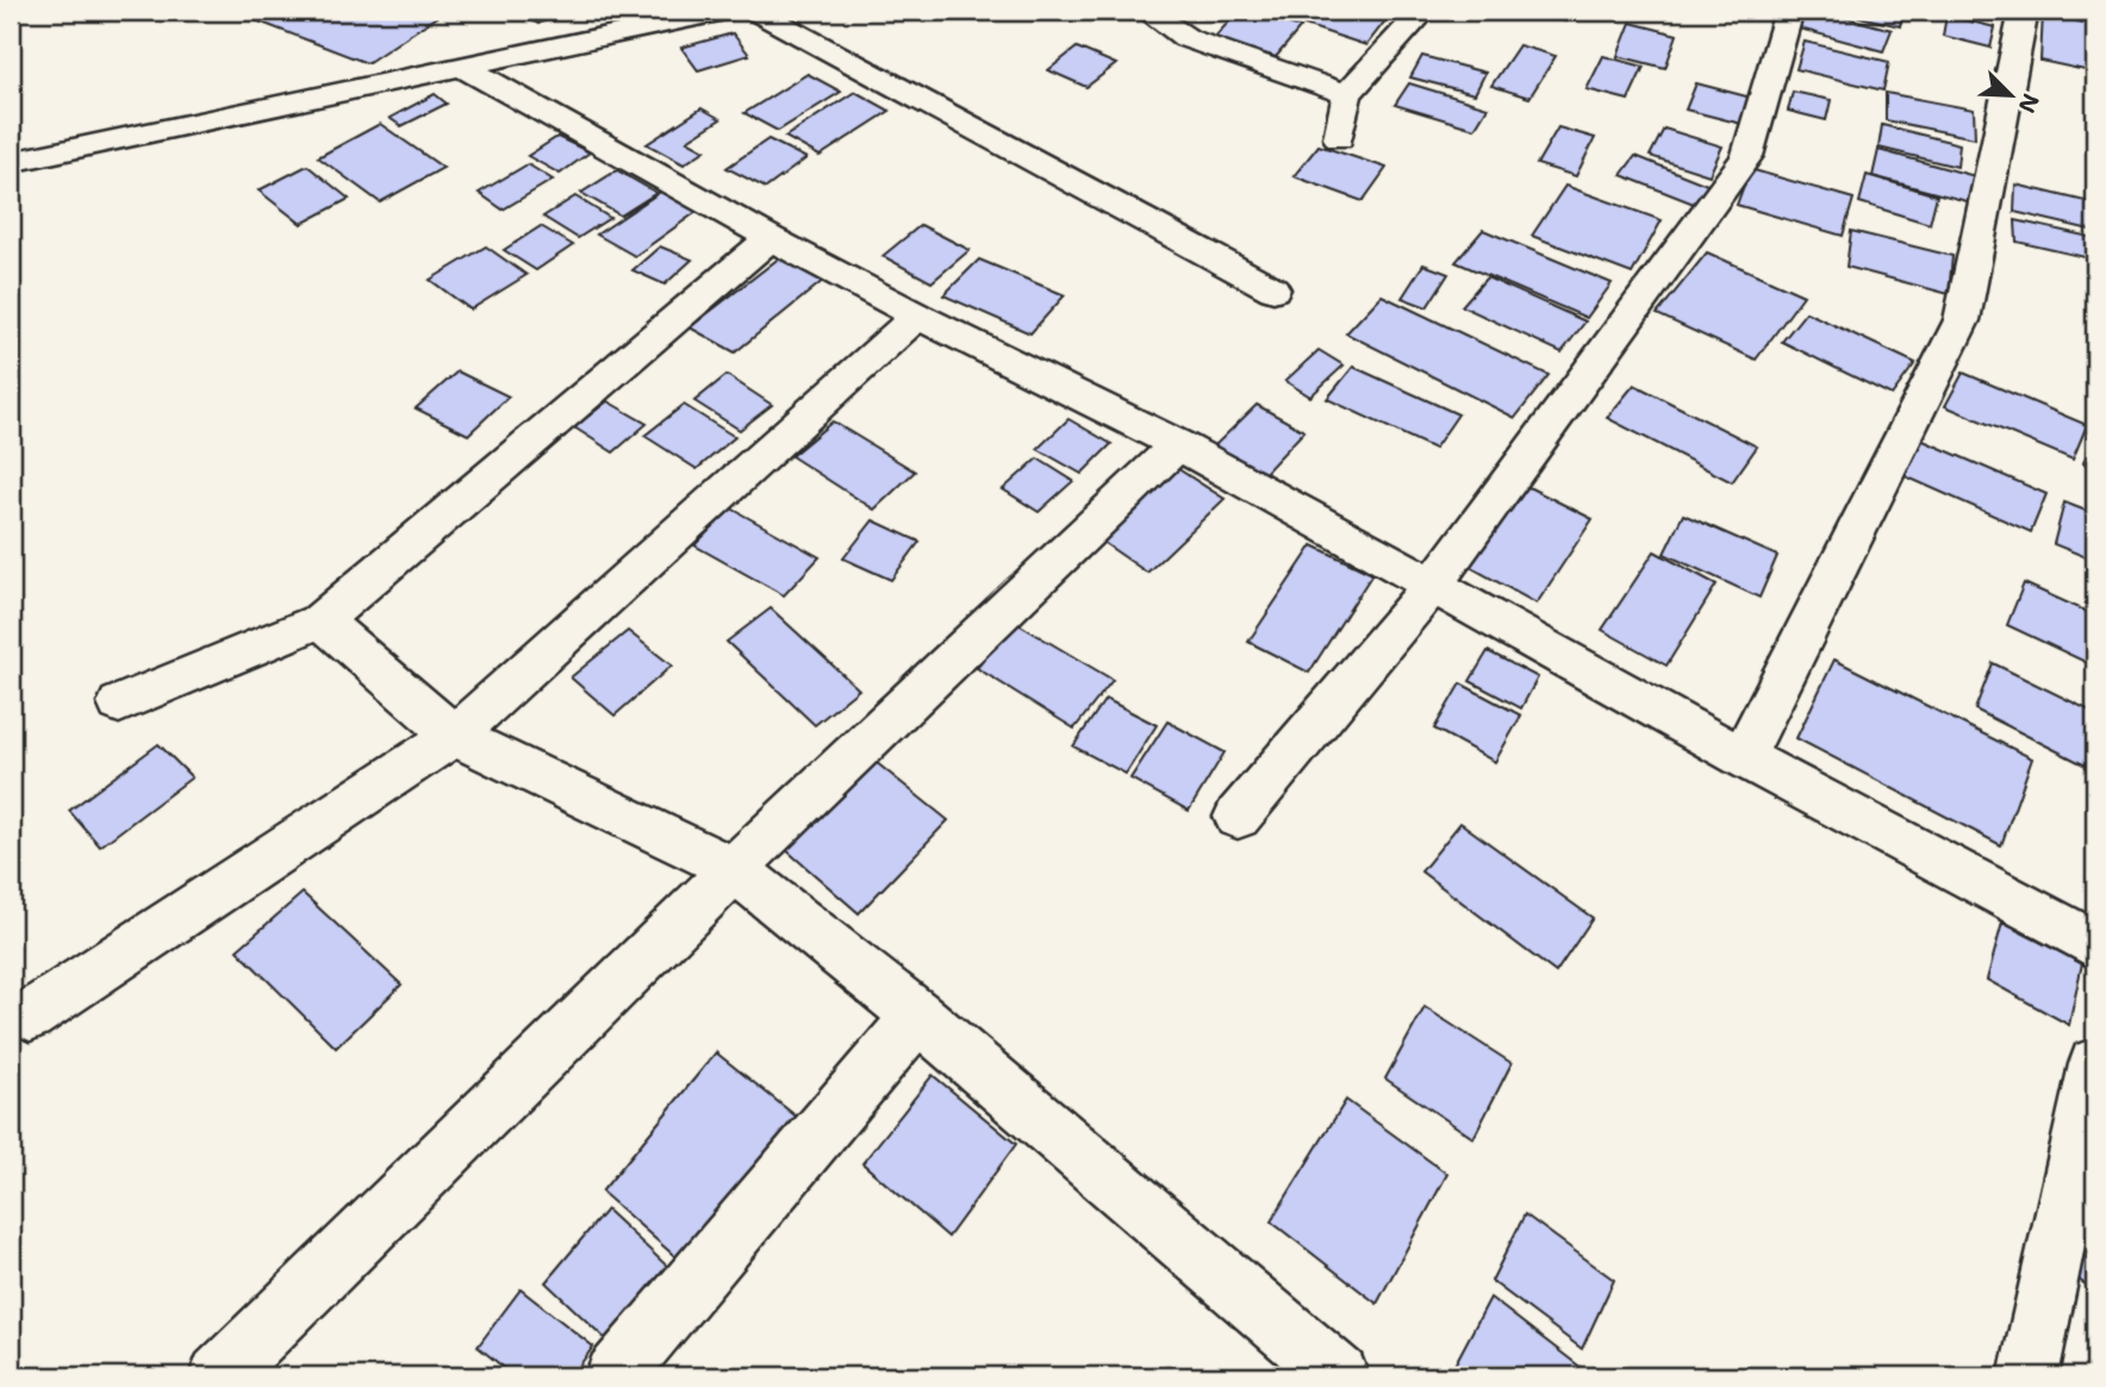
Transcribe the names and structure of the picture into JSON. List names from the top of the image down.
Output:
{
  "north": "bottom right"
}
